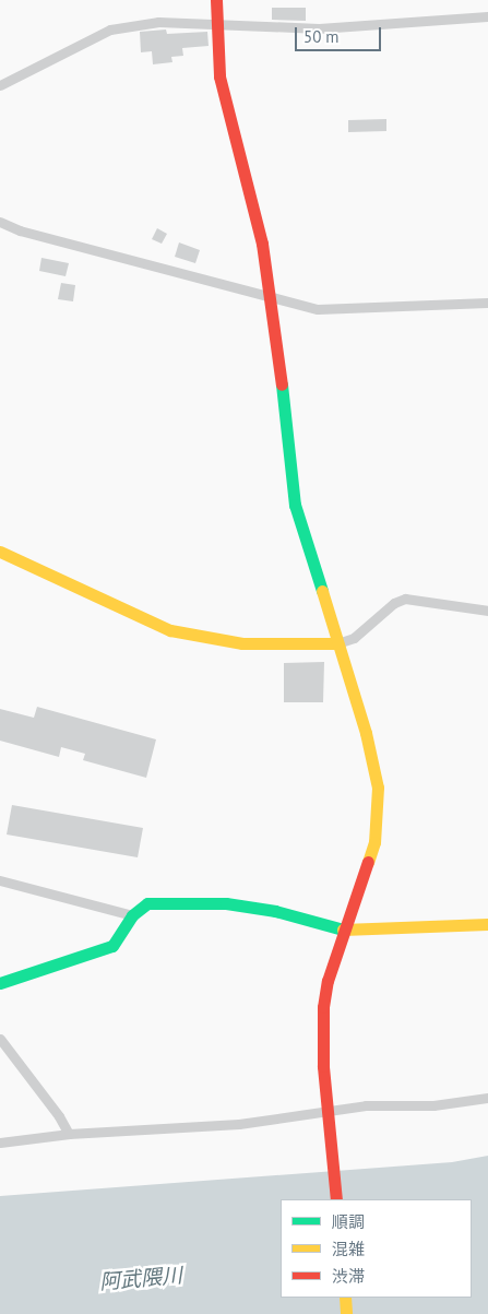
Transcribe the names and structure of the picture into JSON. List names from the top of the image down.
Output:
{
  "water": ["阿武隈川"],
  "legend": ["順調", "混雑", "渋滞"],
  "scale_bar": "50 m"
}
